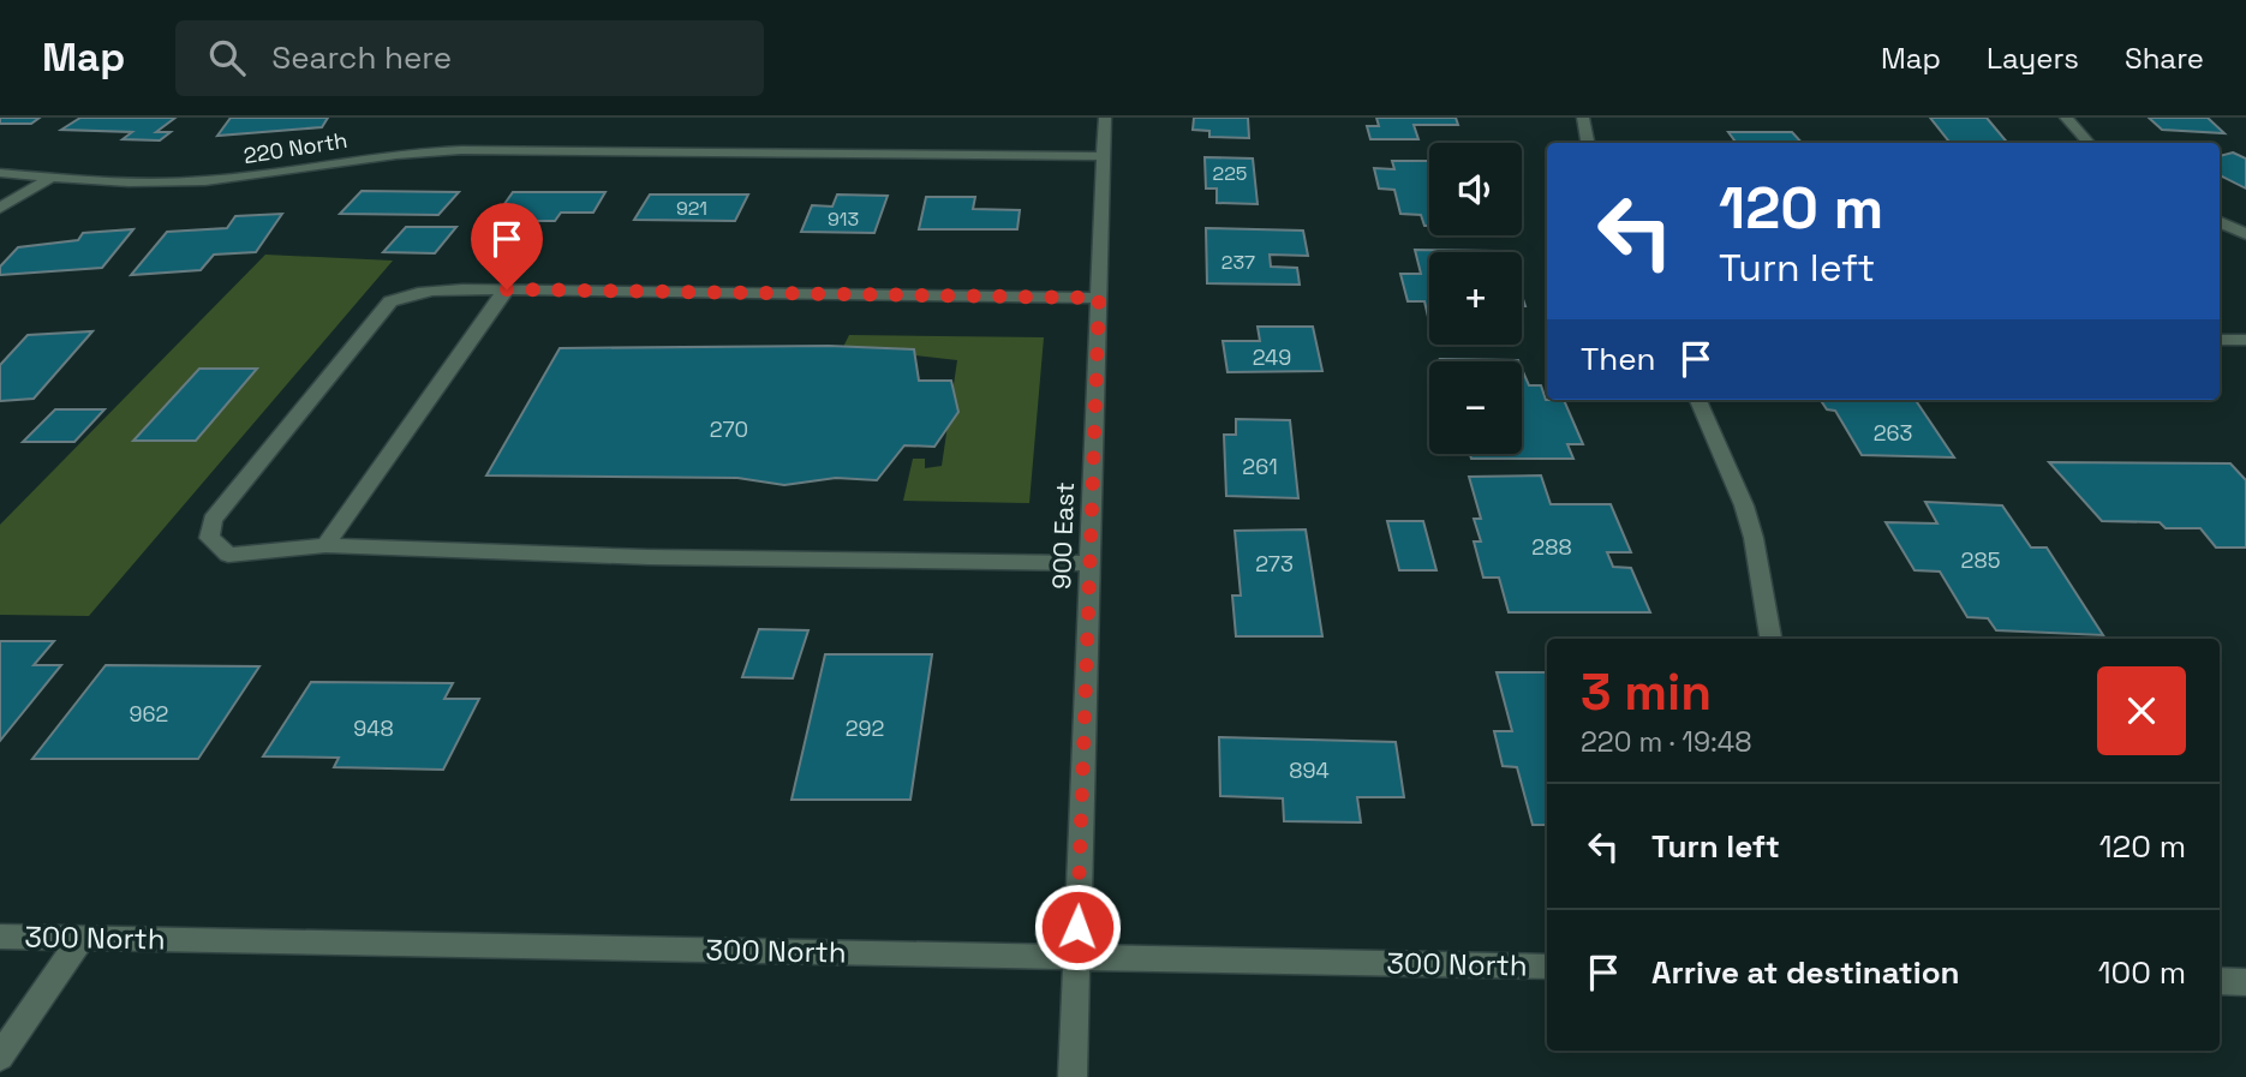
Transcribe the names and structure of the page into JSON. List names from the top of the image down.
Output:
{
  "streets": {
    "street": ["220 North", "900 East", "300 North"]
  },
  "crossings": [
    ["220 North", "900 East"],
    ["900 East", "300 North"]
  ],
  "house_numbers": [
    "225",
    "921",
    "913",
    "237",
    "249",
    "270",
    "263",
    "261",
    "288",
    "285",
    "273",
    "962",
    "948",
    "292",
    "894"
  ],
  "page": {
    "header": "Map",
    "search": "Search here",
    "nav": ["Map", "Layers", "Share"],
    "map_buttons": ["+", "−"],
    "turn": ["120 m", "Turn left"],
    "then": "Then",
    "heading": ["3 min", "220 m · 19:48"],
    "list": [
      {
        "name": "Turn left",
        "value": "120 m"
      },
      {
        "name": "Arrive at destination",
        "value": "100 m"
      }
    ]
  }
}
